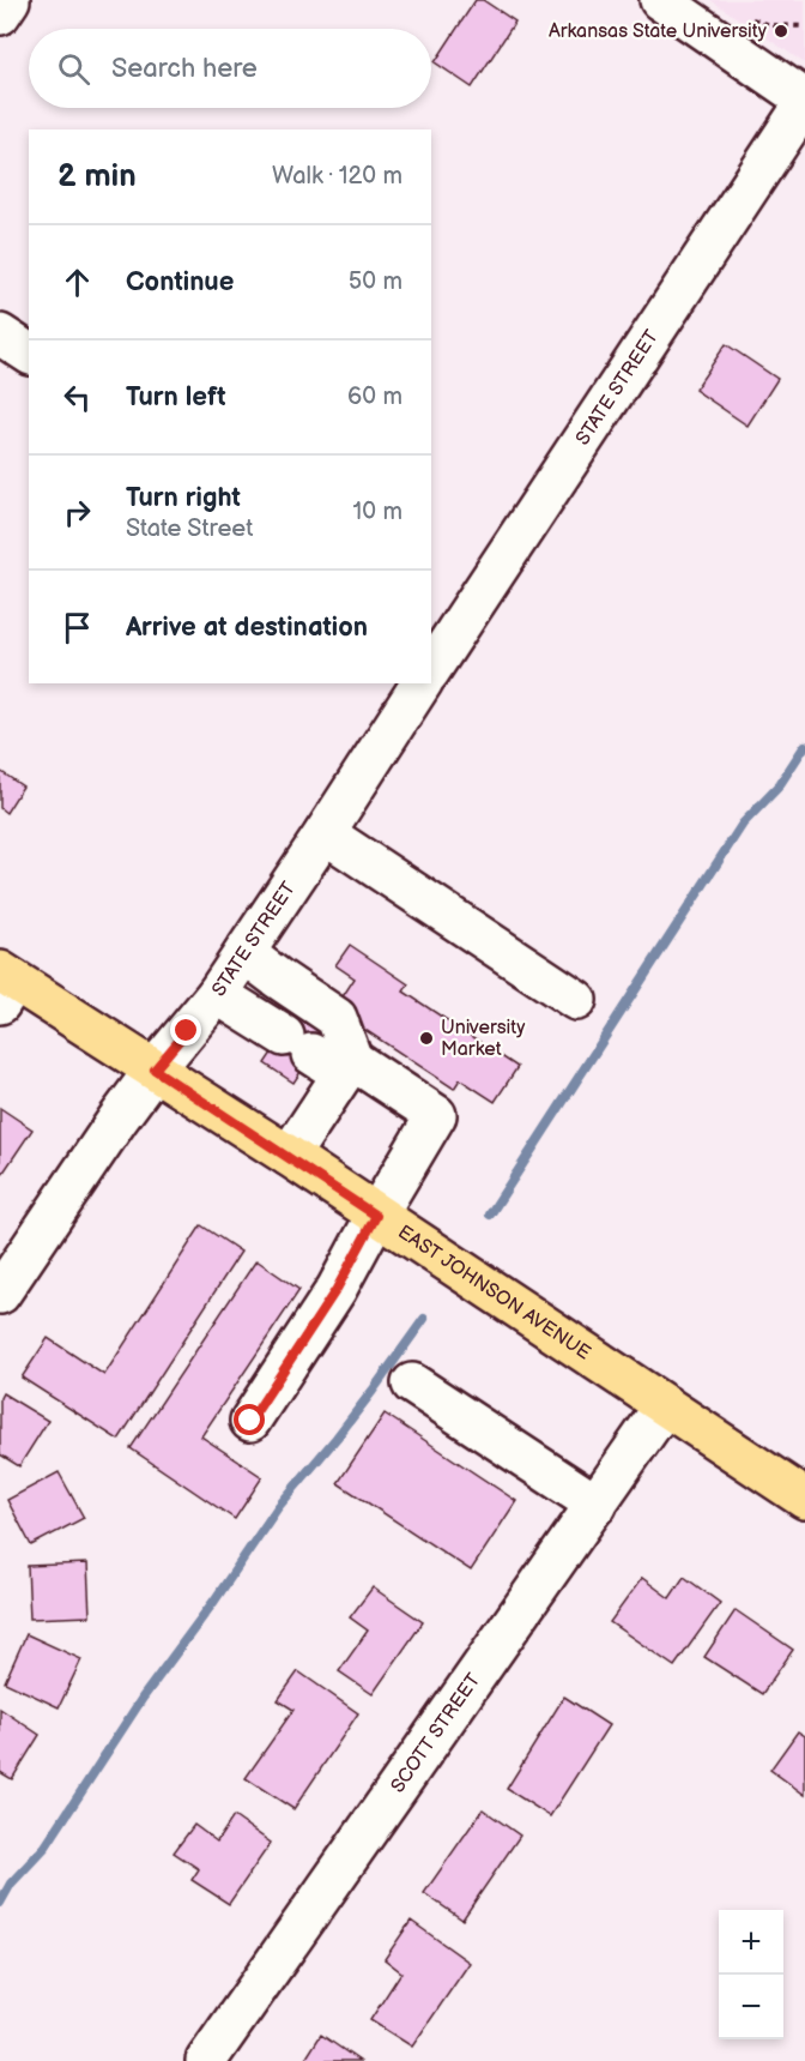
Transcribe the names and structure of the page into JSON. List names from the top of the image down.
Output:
{
  "streets": {
    "main road": ["EAST JOHNSON AVENUE"],
    "street": ["STATE STREET", "SCOTT STREET"]
  },
  "crossings": [
    ["STATE STREET", "EAST JOHNSON AVENUE"],
    ["EAST JOHNSON AVENUE", "SCOTT STREET"]
  ],
  "places": ["Arkansas State University", "University Market"],
  "page": {
    "search": "Search here",
    "heading": ["2 min", "Walk · 120 m"],
    "list": [
      ["Continue", "50 m"],
      ["Turn left", "60 m"],
      ["Turn right", "State Street", "10 m"],
      "Arrive at destination"
    ],
    "map_buttons": ["+", "−"]
  }
}
